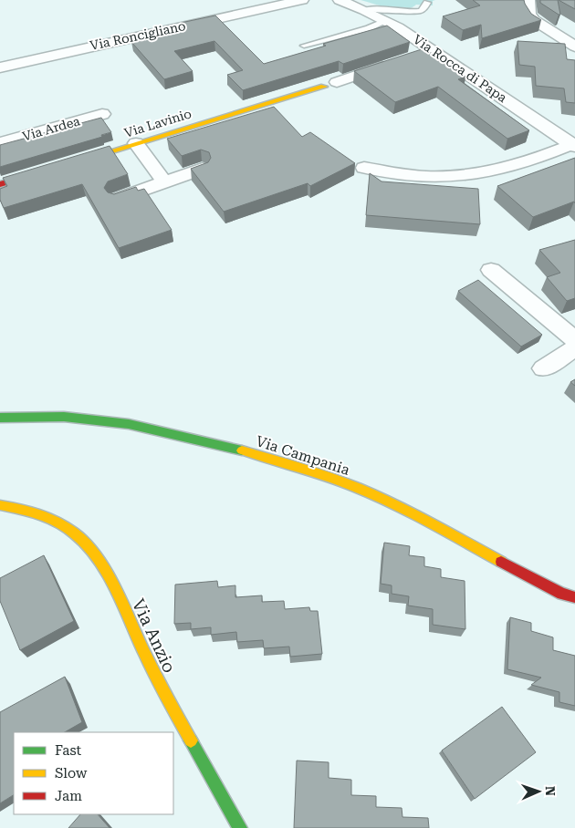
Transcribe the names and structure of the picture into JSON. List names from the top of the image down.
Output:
{
  "streets": {
    "street": [
      "Via Roncigliano",
      "Via Rocca di Papa",
      "Via Lavinio",
      "Via Ardea",
      "Via Campania",
      "Via Anzio"
    ]
  },
  "legend": ["Fast", "Slow", "Jam"],
  "north": "right"
}
